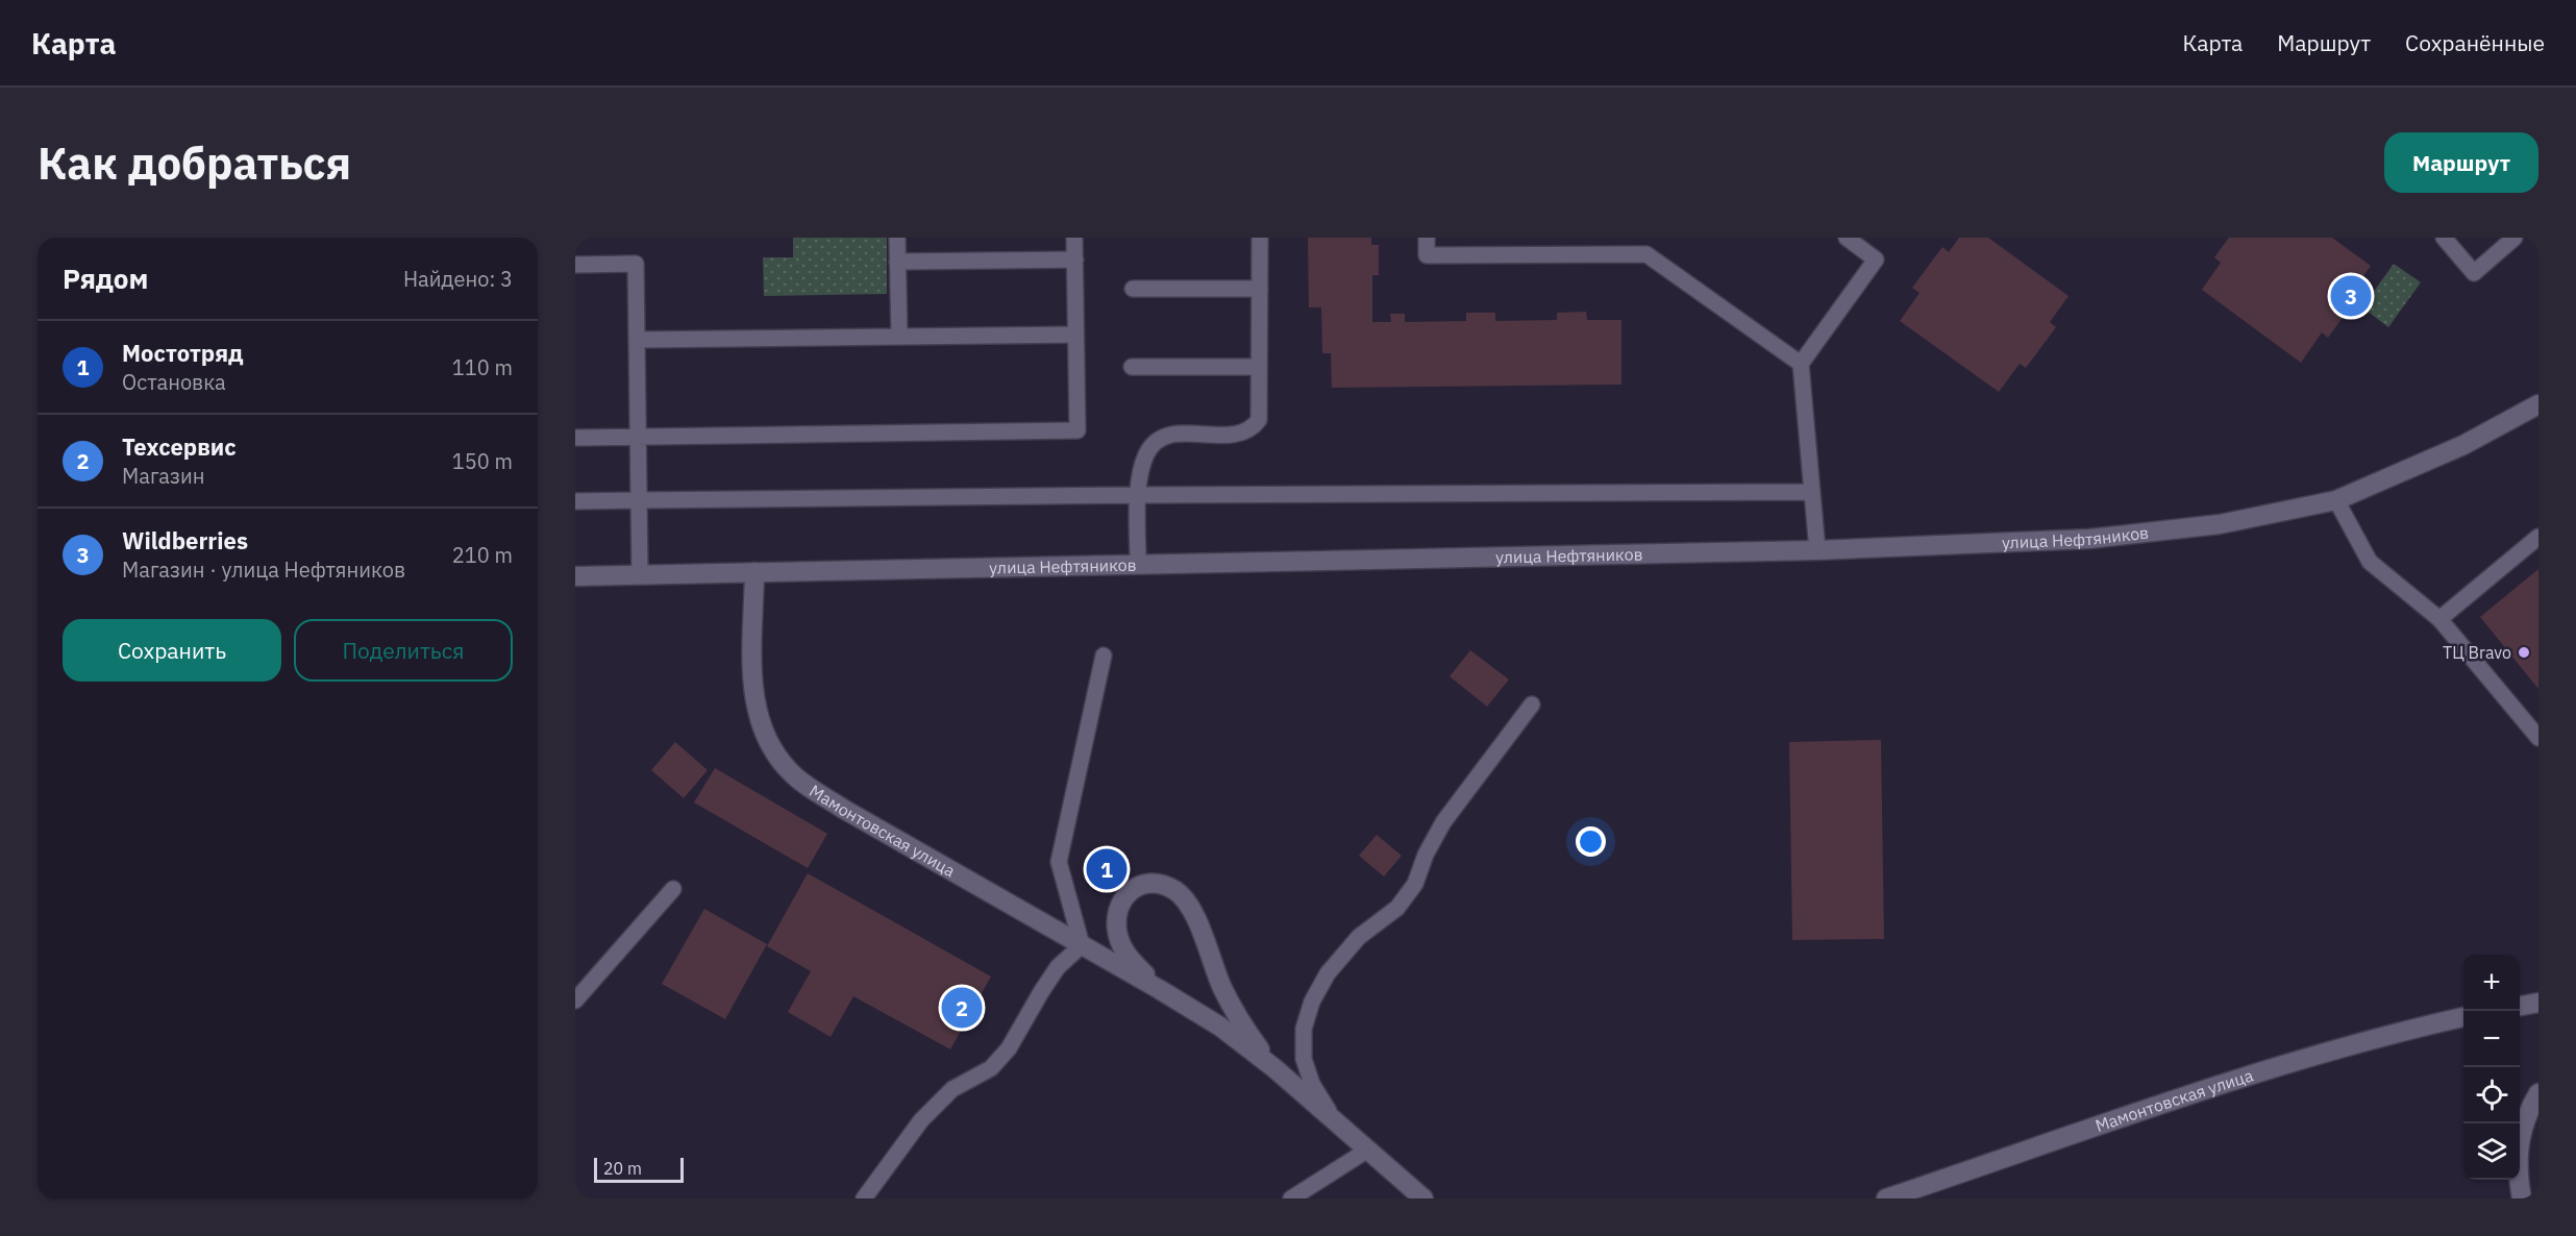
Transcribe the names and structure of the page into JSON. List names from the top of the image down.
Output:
{
  "streets": {
    "street": ["улица Нефтяников", "Мамонтовская улица"]
  },
  "crossings": [
    ["улица Нефтяников", "Мамонтовская улица"]
  ],
  "places": ["ТЦ Bravo"],
  "scale_bar": "20 m",
  "page": {
    "header": "Карта",
    "nav": ["Карта", "Маршрут", "Сохранённые"],
    "buttons": [
      "Маршрут",
      ["Сохранить", "Поделиться"]
    ],
    "title": "Как добраться",
    "heading": ["Рядом", "Найдено: 3"],
    "pins": ["3", "1", "2"],
    "list": [
      {
        "mark": "1",
        "name": "Мостотряд",
        "note": "Остановка",
        "value": "110 m"
      },
      {
        "mark": "2",
        "name": "Техсервис",
        "note": "Магазин",
        "value": "150 m"
      },
      {
        "mark": "3",
        "name": "Wildberries",
        "note": "Магазин · улица Нефтяников",
        "value": "210 m"
      }
    ],
    "map_buttons": ["+", "−"],
    "scale": "20 m"
  }
}
